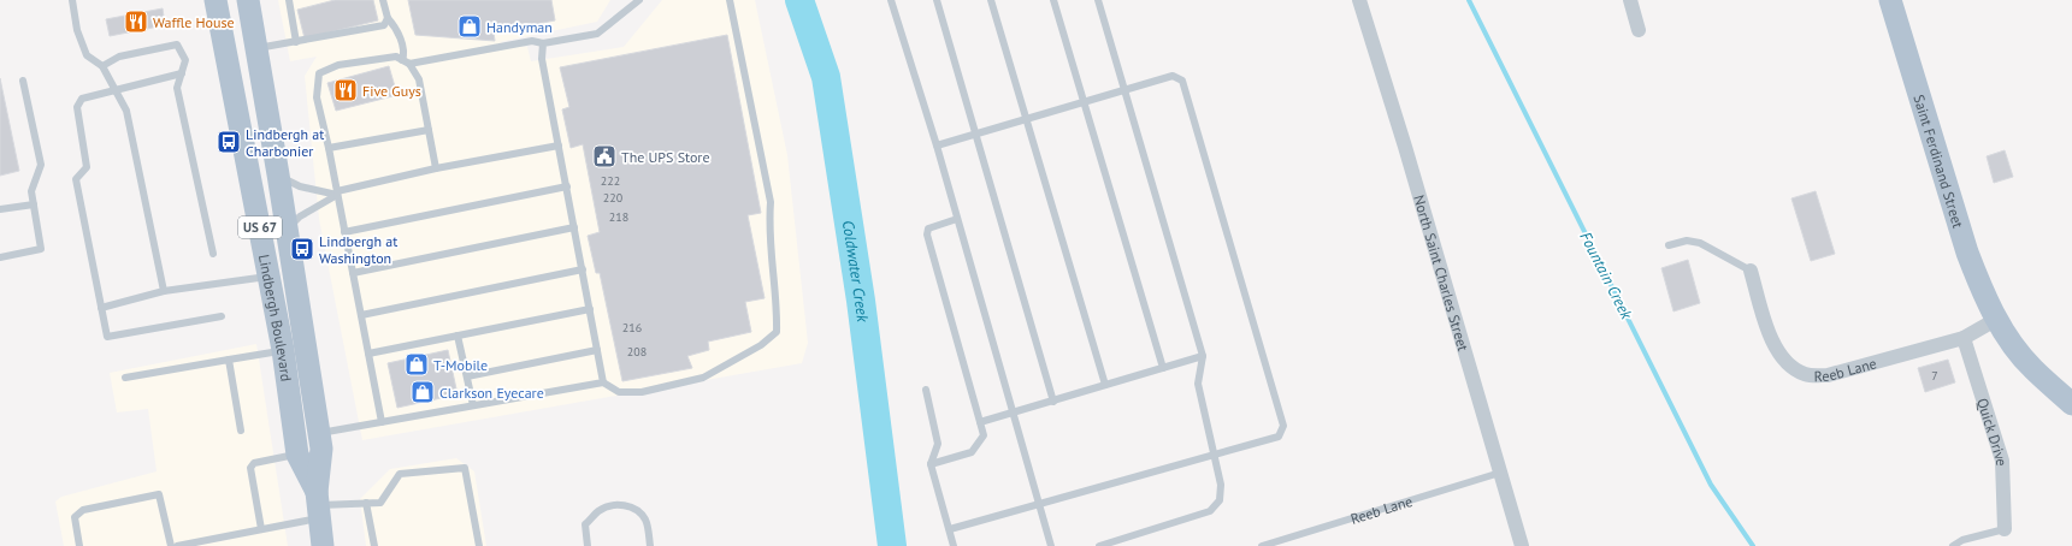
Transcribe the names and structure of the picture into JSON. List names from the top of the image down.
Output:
{
  "streets": {
    "main road": ["Saint Ferdinand Street", "US 67", "Lindbergh Boulevard"],
    "street": ["North Saint Charles Street", "Reeb Lane", "Quick Drive"]
  },
  "crossings": [
    ["Saint Ferdinand Street", "Reeb Lane"],
    ["North Saint Charles Street", "Reeb Lane"],
    ["Reeb Lane", "Quick Drive"]
  ],
  "water": ["Coldwater Creek", "Fountain Creek"],
  "places": {
    "restaurant": ["Waffle House", "Five Guys"],
    "shop": ["Handyman", "T-Mobile", "Clarkson Eyecare"],
    "bus stop": ["Lindbergh at Charbonier", "Lindbergh at Washington"],
    "public building": ["The UPS Store"]
  },
  "house_numbers": [
    "222",
    "220",
    "218",
    "216",
    "208",
    "7"
  ]
}
